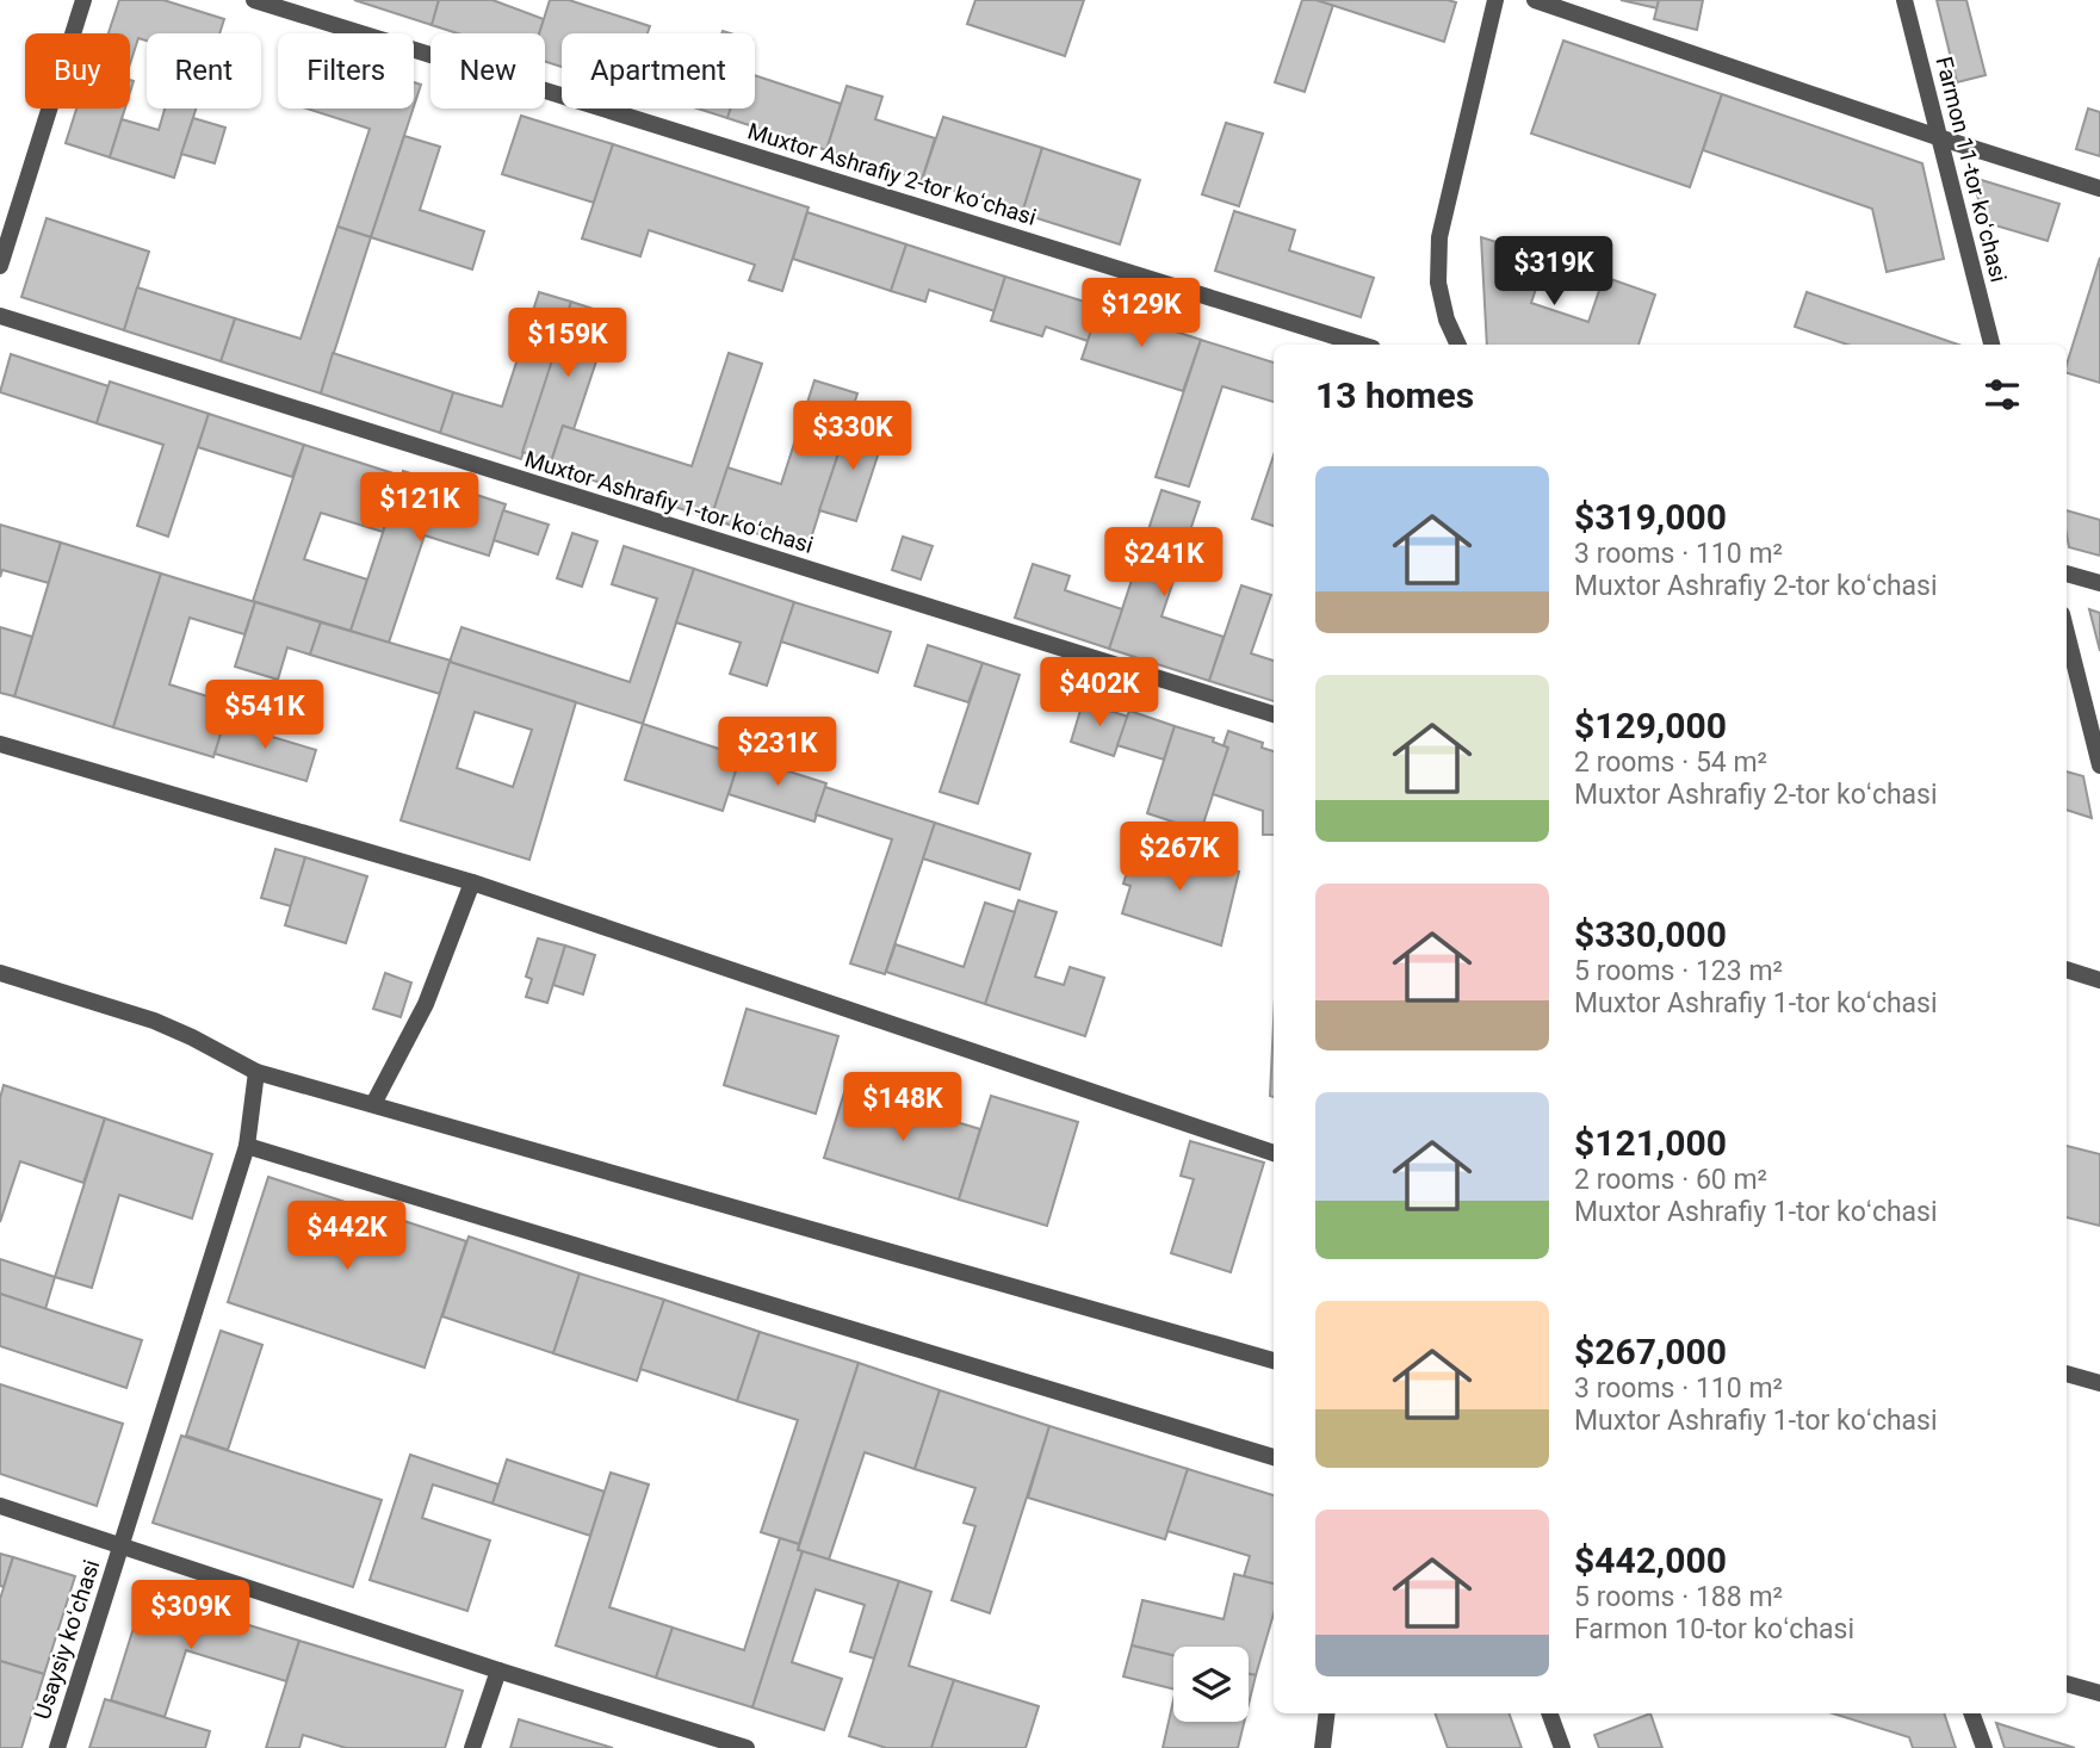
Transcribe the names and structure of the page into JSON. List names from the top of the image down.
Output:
{
  "streets": {
    "street": [
      "Farmon 11-tor koʻchasi",
      "Muxtor Ashrafiy 2-tor koʻchasi",
      "Muxtor Ashrafiy 1-tor koʻchasi",
      "Usaysiy koʻchasi"
    ]
  },
  "page": {
    "chip": [
      "Buy",
      "Rent",
      "Filters",
      "New",
      "Apartment"
    ],
    "price": [
      "$319K",
      "$129K",
      "$159K",
      "$330K",
      "$121K",
      "$241K",
      "$402K",
      "$541K",
      "$231K",
      "$267K",
      "$148K",
      "$442K",
      "$309K"
    ],
    "heading": "13 homes",
    "list": [
      {
        "name": "$319,000",
        "note": "3 rooms · 110 m² · Muxtor Ashrafiy 2-tor koʻchasi"
      },
      {
        "name": "$129,000",
        "note": "2 rooms · 54 m² · Muxtor Ashrafiy 2-tor koʻchasi"
      },
      {
        "name": "$330,000",
        "note": "5 rooms · 123 m² · Muxtor Ashrafiy 1-tor koʻchasi"
      },
      {
        "name": "$121,000",
        "note": "2 rooms · 60 m² · Muxtor Ashrafiy 1-tor koʻchasi"
      },
      {
        "name": "$267,000",
        "note": "3 rooms · 110 m² · Muxtor Ashrafiy 1-tor koʻchasi"
      },
      {
        "name": "$442,000",
        "note": "5 rooms · 188 m² · Farmon 10-tor koʻchasi"
      }
    ]
  }
}
